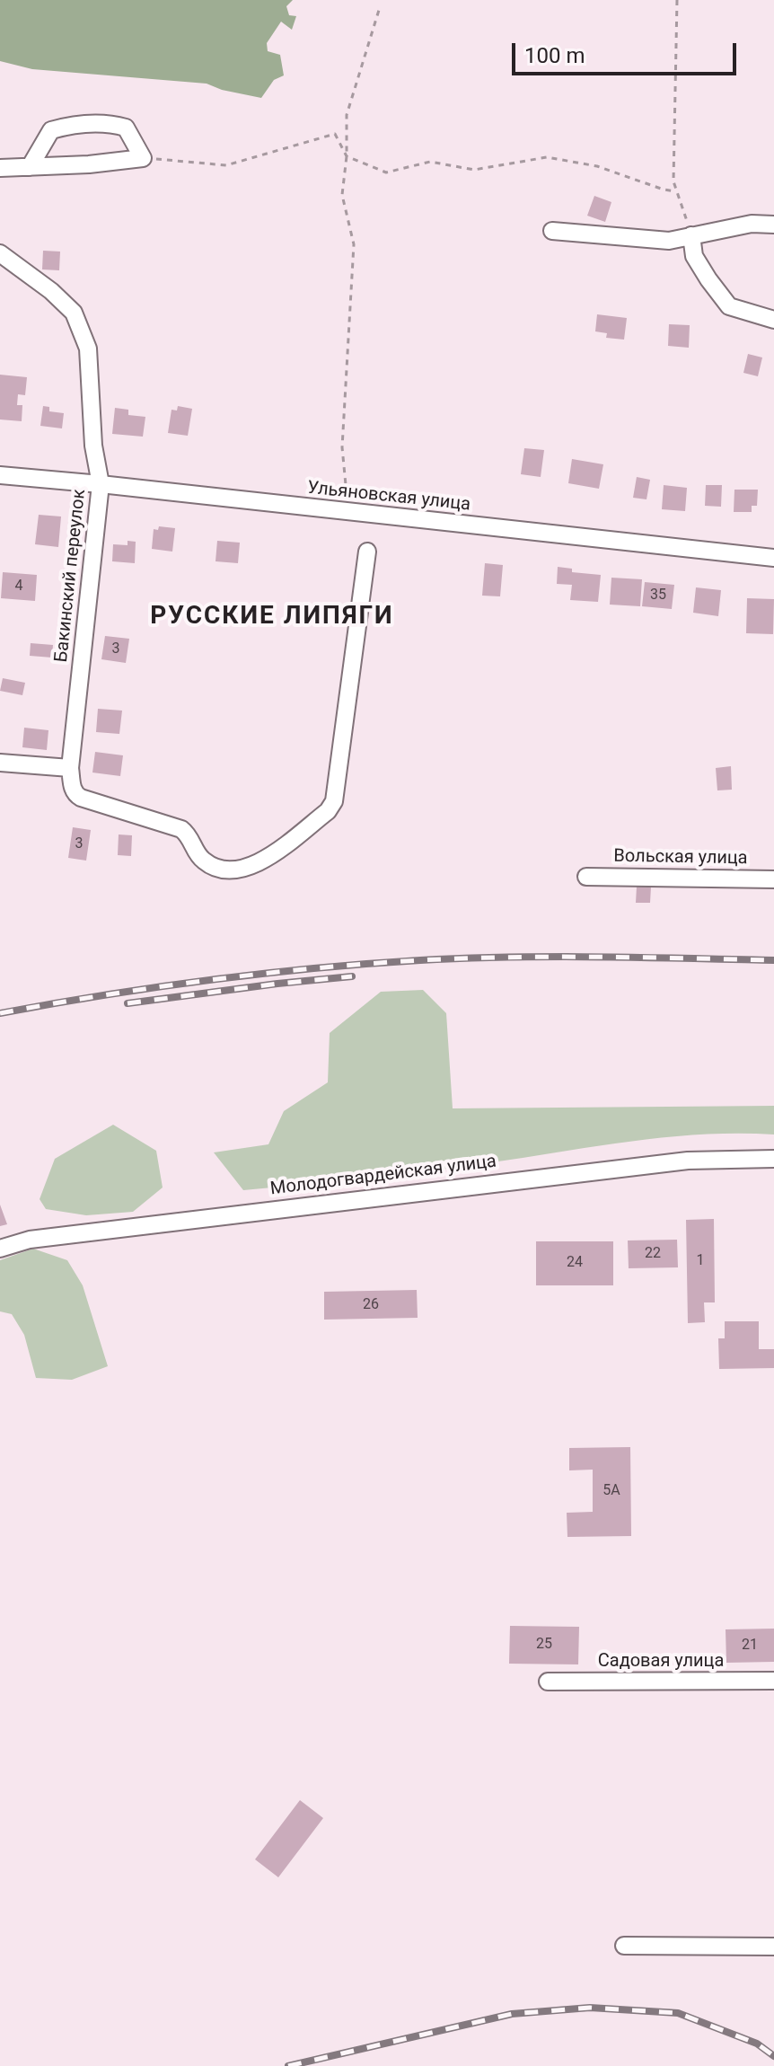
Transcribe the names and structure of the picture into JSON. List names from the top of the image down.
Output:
{
  "streets": {
    "street": [
      "Ульяновская улица",
      "Бакинский переулок",
      "Вольская улица",
      "Молодогвардейская улица",
      "Садовая улица"
    ]
  },
  "crossings": [
    ["Ульяновская улица", "Бакинский переулок"]
  ],
  "districts": ["РУССКИЕ ЛИПЯГИ"],
  "house_numbers": [
    "4",
    "35",
    "3",
    "3",
    "22",
    "1",
    "24",
    "26",
    "5А",
    "25",
    "21"
  ],
  "scale_bar": "100 m"
}
